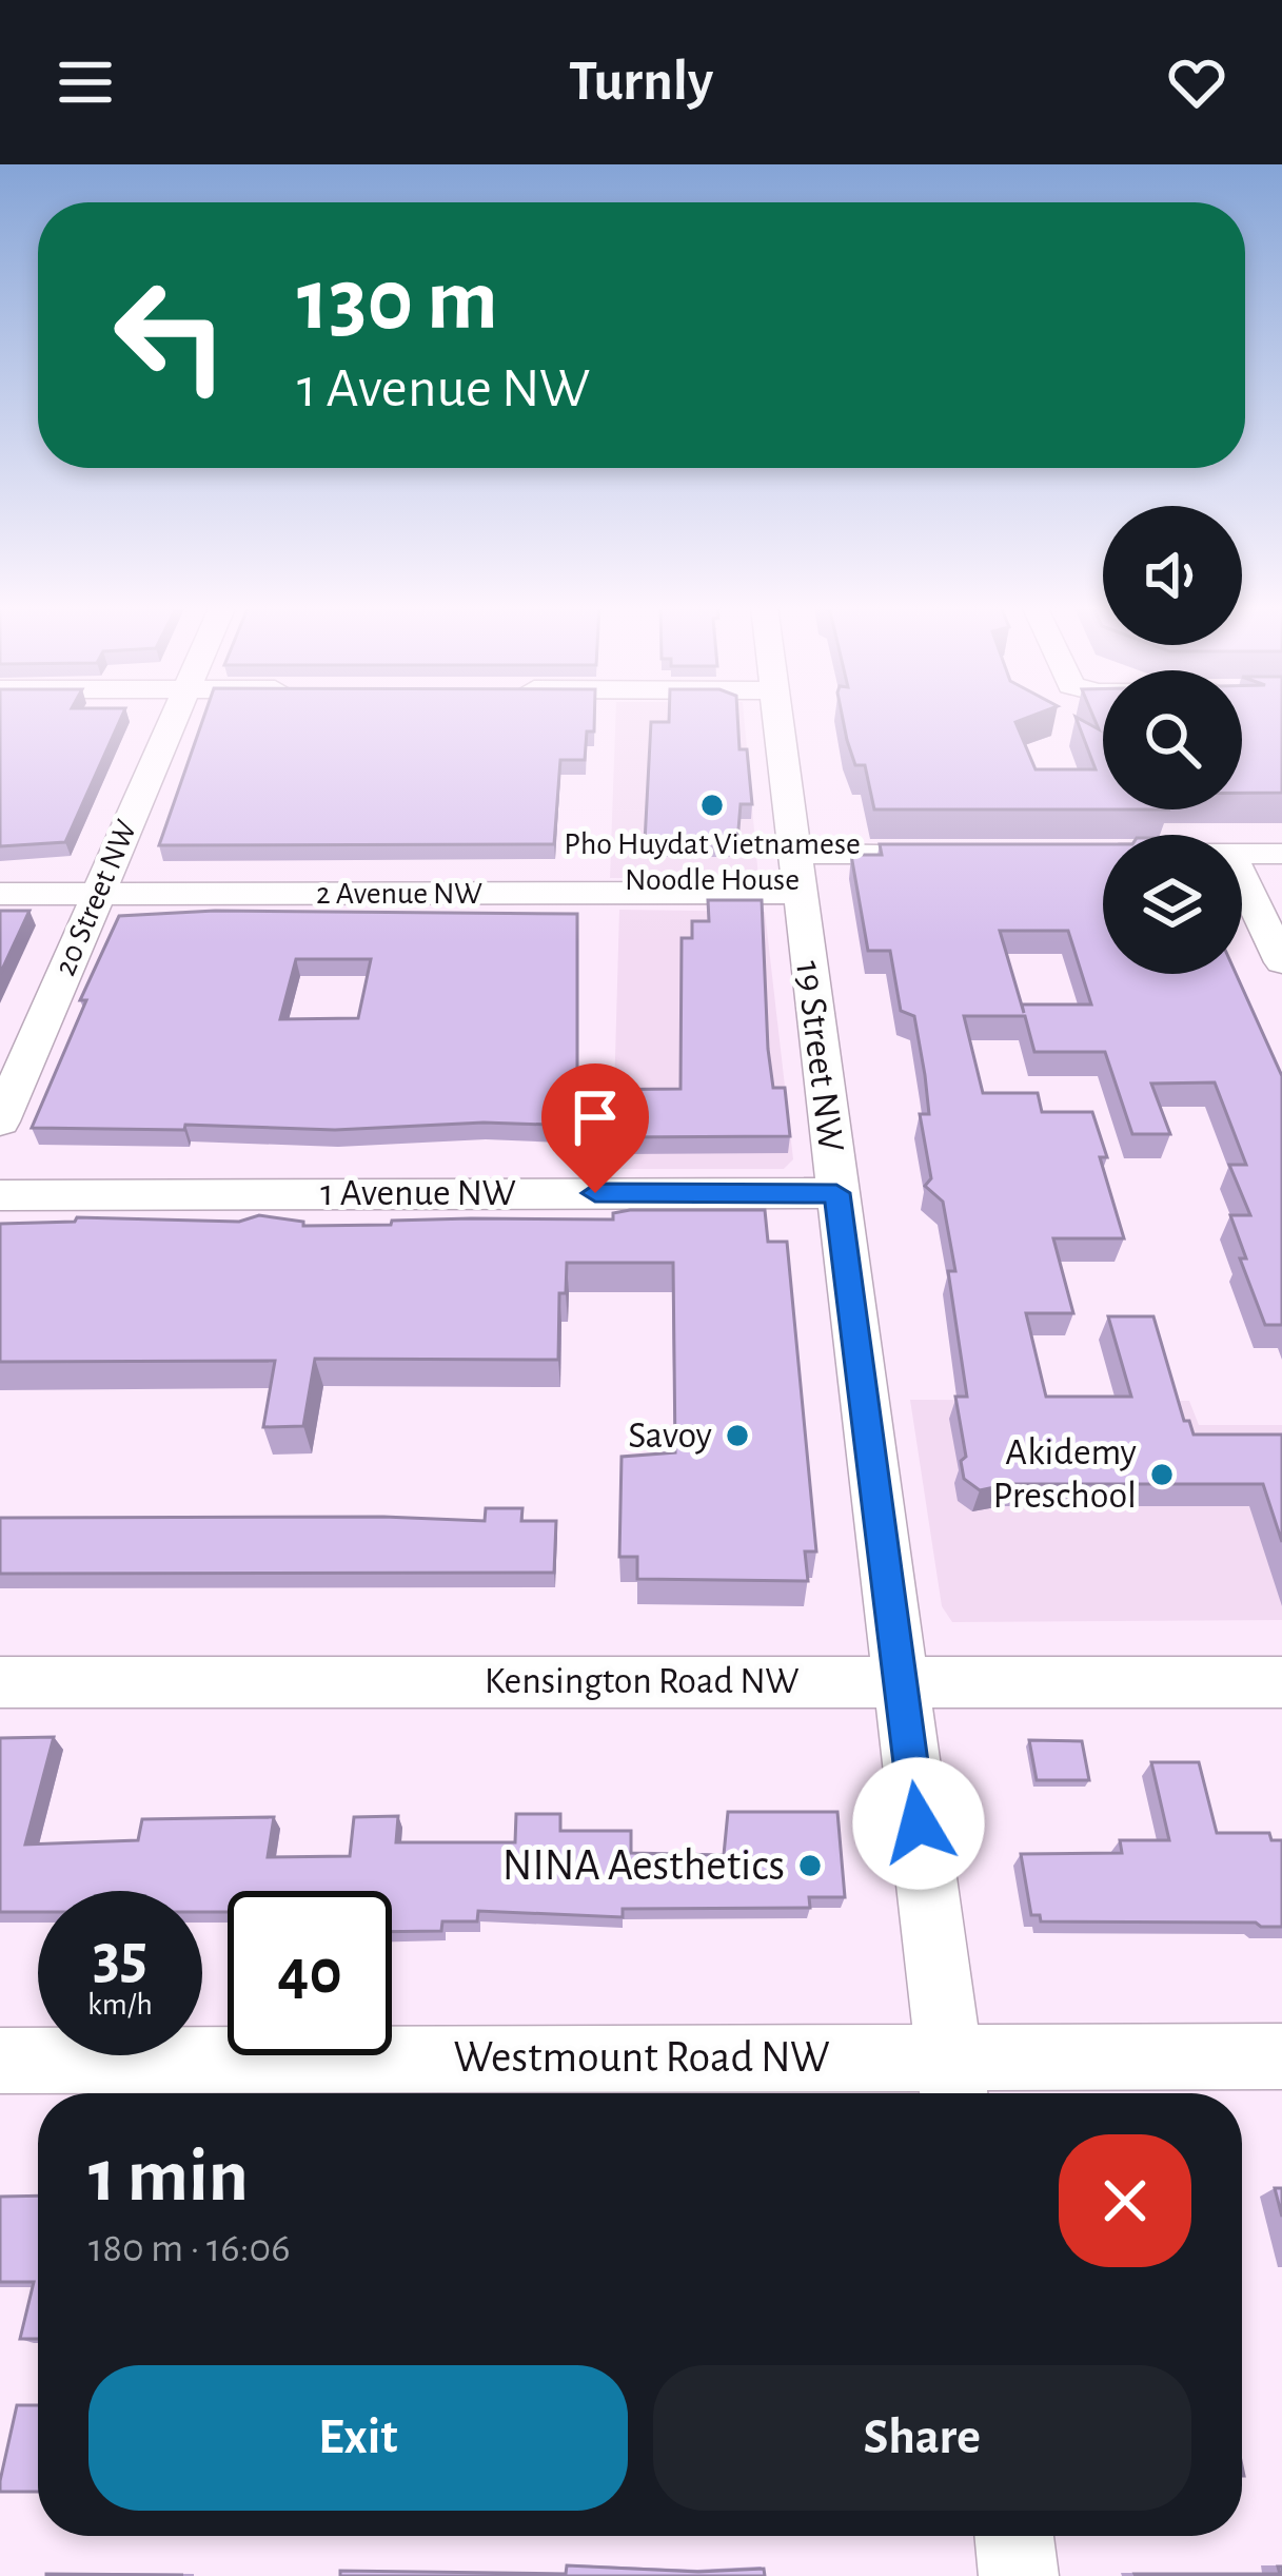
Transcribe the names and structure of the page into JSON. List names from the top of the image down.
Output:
{
  "streets": {
    "street": [
      "2 Avenue NW",
      "20 Street NW",
      "19 Street NW",
      "1 Avenue NW",
      "Kensington Road NW",
      "Westmount Road NW"
    ]
  },
  "crossings": [
    ["2 Avenue NW", "20 Street NW"],
    ["2 Avenue NW", "19 Street NW"],
    ["19 Street NW", "1 Avenue NW"],
    ["19 Street NW", "Kensington Road NW"],
    ["19 Street NW", "Westmount Road NW"]
  ],
  "places": [
    "Pho Huydat Vietnamese Noodle House",
    "Savoy",
    "Akidemy Preschool",
    "NINA Aesthetics"
  ],
  "page": {
    "header": "Turnly",
    "turn": ["130 m", "1 Avenue NW"],
    "speed": "35 km/h",
    "limit": "40",
    "heading": ["1 min", "180 m · 16:06"],
    "buttons": ["Exit", "Share"]
  }
}
